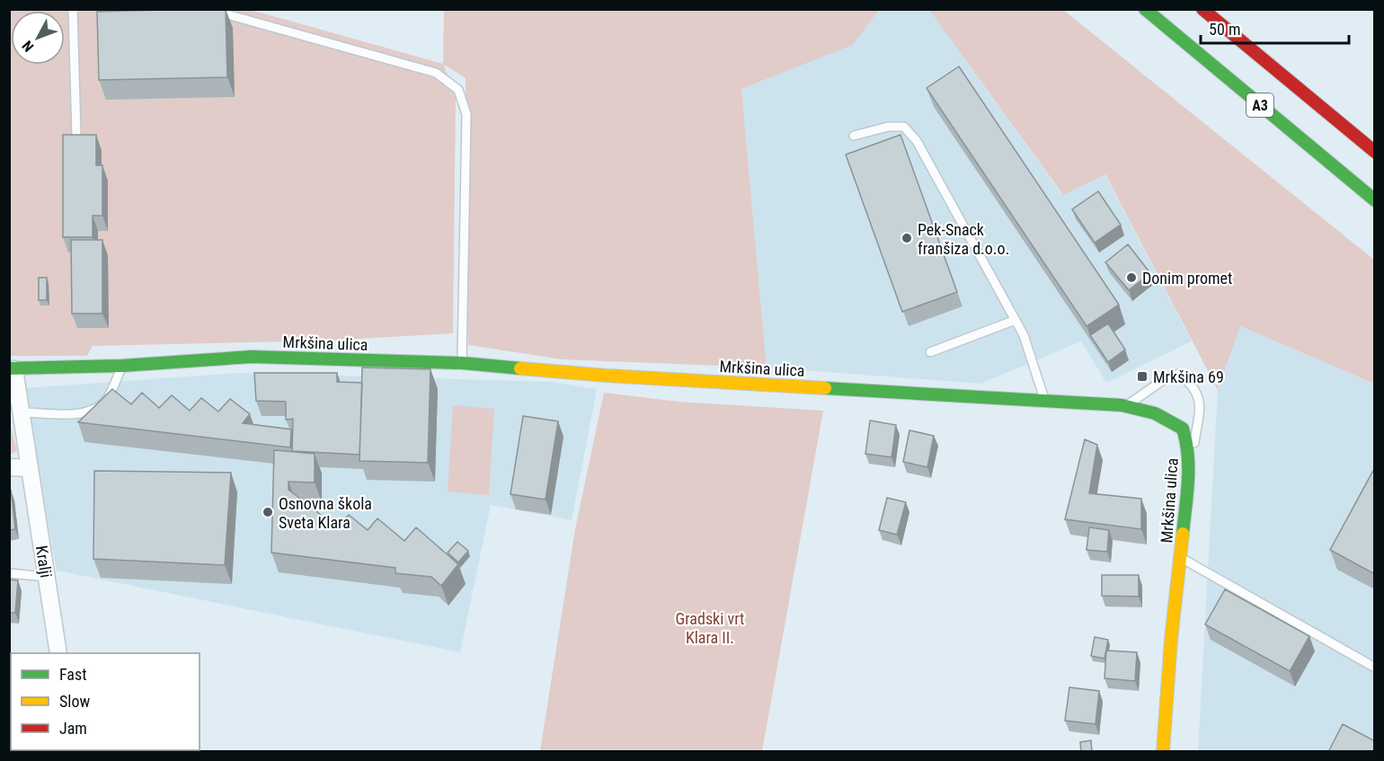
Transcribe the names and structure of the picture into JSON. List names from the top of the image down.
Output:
{
  "streets": {
    "main road": ["A3", "Mrkšina ulica"],
    "street": ["Kralji"]
  },
  "crossings": [
    ["Mrkšina ulica", "Kralji"]
  ],
  "parks": ["Gradski vrt Klara II."],
  "places": {
    "other": ["Pek-Snack franšiza d.o.o.", "Donim promet", "Osnovna škola Sveta Klara"],
    "transit": ["Mrkšina 69"]
  },
  "legend": ["Fast", "Slow", "Jam"],
  "scale_bar": "50 m",
  "north": "bottom left"
}
